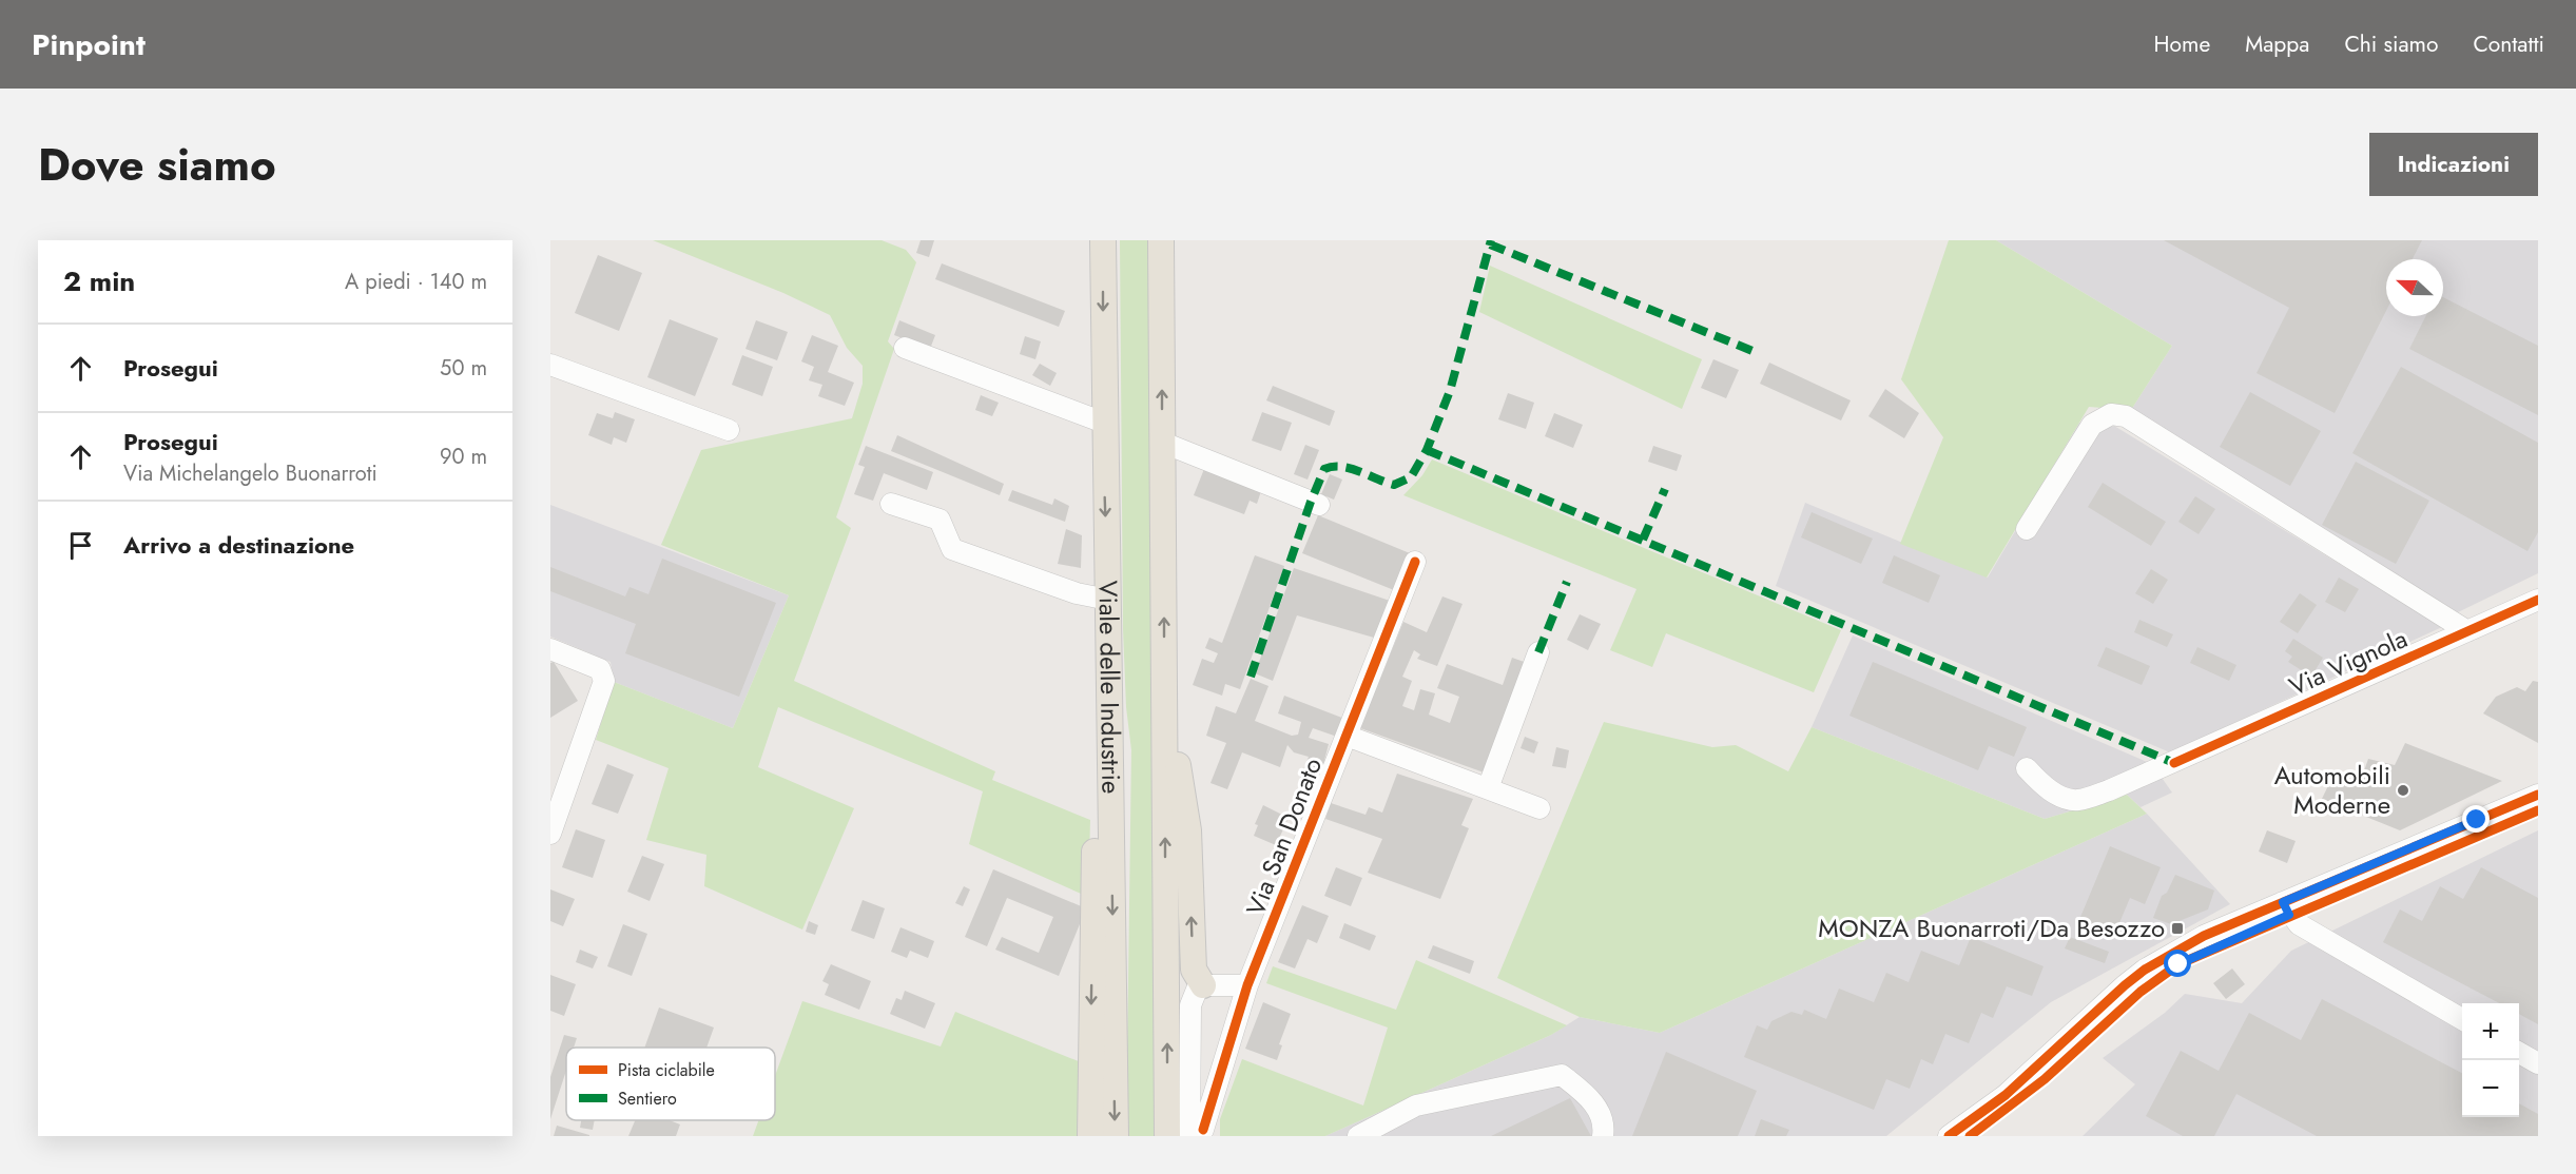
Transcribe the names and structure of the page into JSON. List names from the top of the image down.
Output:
{
  "streets": {
    "main road": ["Viale delle Industrie"],
    "street": ["Via Vignola", "Via San Donato"]
  },
  "places": {
    "other": ["Automobili Moderne"],
    "transit": ["MONZA Buonarroti/Da Besozzo"]
  },
  "legend": ["Pista ciclabile", "Sentiero"],
  "north": "left",
  "page": {
    "header": "Pinpoint",
    "nav": [
      "Home",
      "Mappa",
      "Chi siamo",
      "Contatti"
    ],
    "title": "Dove siamo",
    "buttons": "Indicazioni",
    "heading": ["2 min", "A piedi · 140 m"],
    "list": [
      ["Prosegui", "50 m"],
      ["Prosegui", "Via Michelangelo Buonarroti", "90 m"],
      "Arrivo a destinazione"
    ],
    "map_buttons": ["+", "−"]
  }
}
